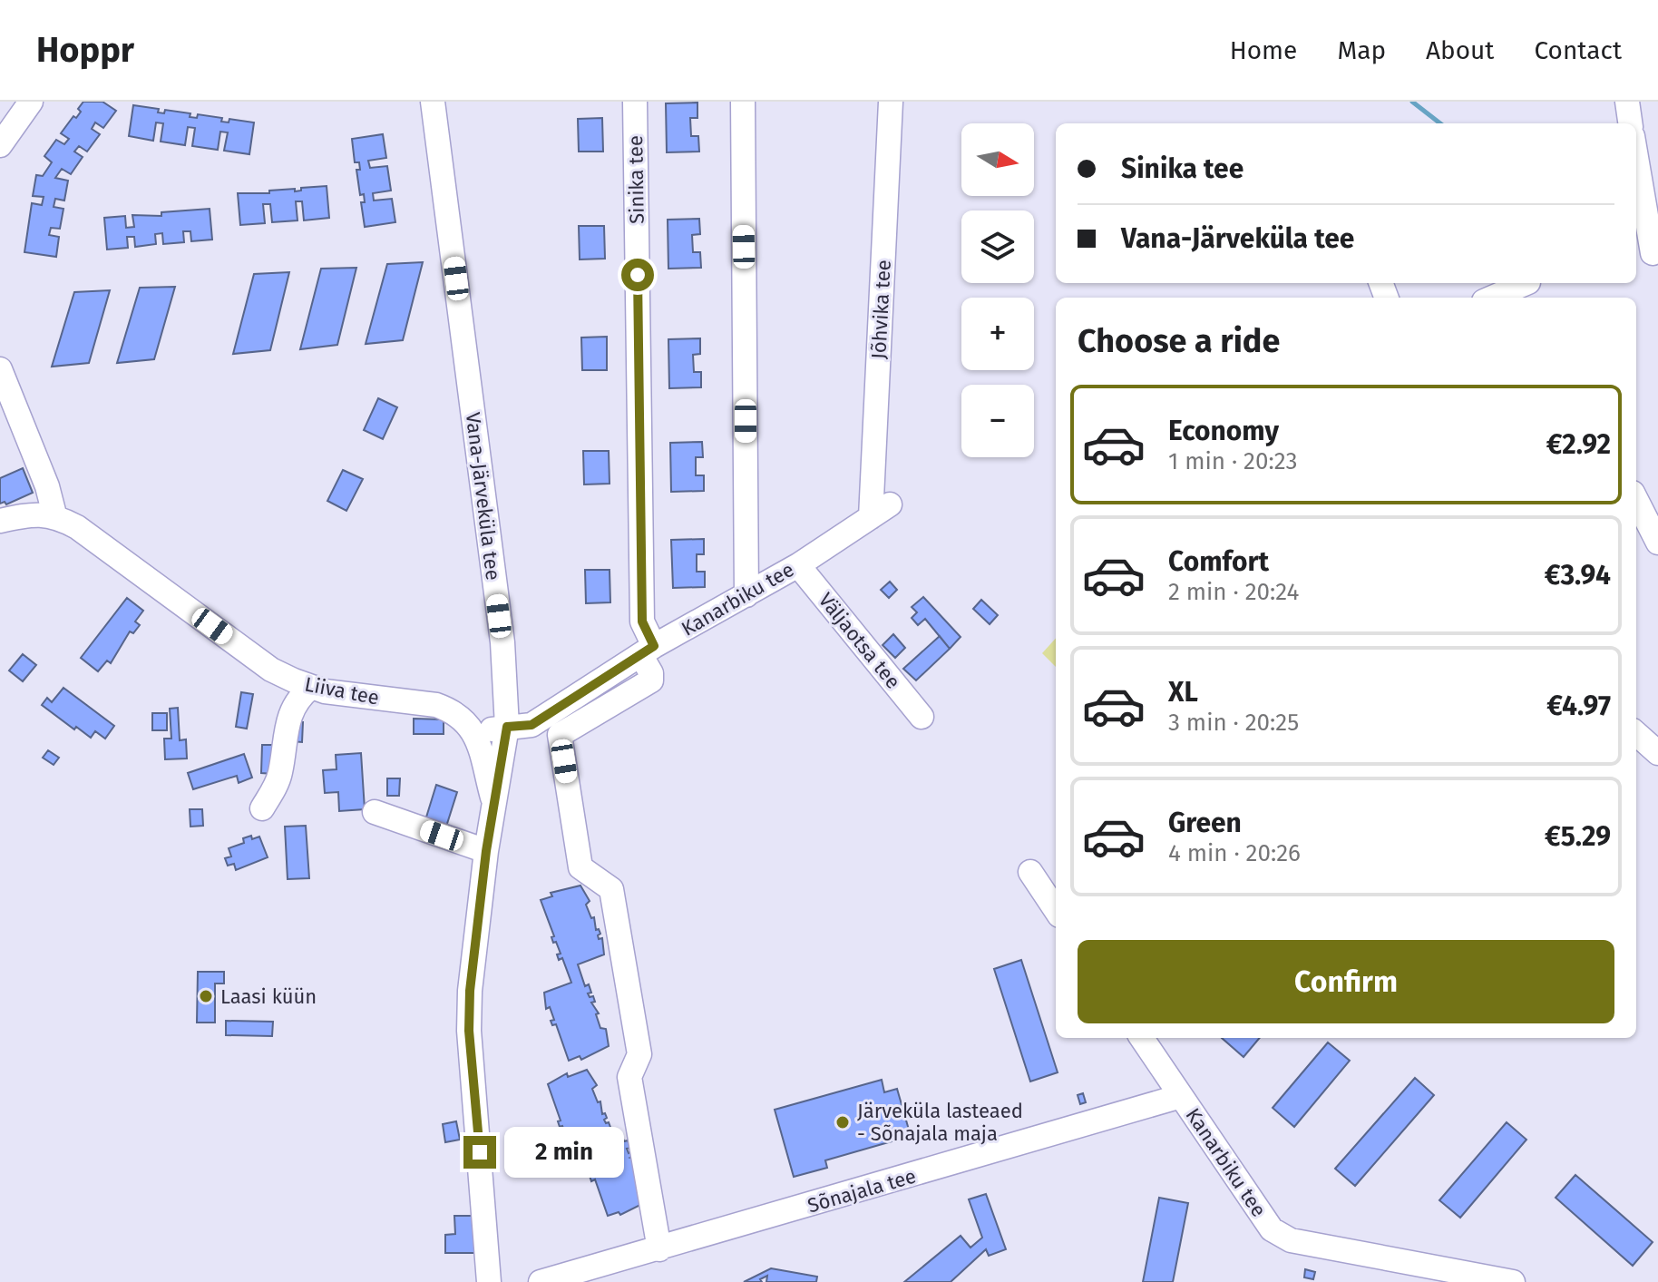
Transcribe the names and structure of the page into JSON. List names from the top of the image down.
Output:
{
  "streets": {
    "street": [
      "Sinika tee",
      "Jõhvika tee",
      "Vana-Järveküla tee",
      "Kanarbiku tee",
      "Väljaotsa tee",
      "Liiva tee",
      "Sõnajala tee"
    ]
  },
  "crossings": [
    ["Sinika tee", "Kanarbiku tee"],
    ["Sinika tee", "Sõnajala tee"],
    ["Jõhvika tee", "Kanarbiku tee"],
    ["Vana-Järveküla tee", "Kanarbiku tee"],
    ["Kanarbiku tee", "Väljaotsa tee"],
    ["Kanarbiku tee", "Liiva tee"],
    ["Kanarbiku tee", "Sõnajala tee"]
  ],
  "places": ["Laasi küün", "Järveküla lasteaed - Sõnajala maja"],
  "north": "right",
  "page": {
    "header": "Hoppr",
    "nav": [
      "Home",
      "Map",
      "About",
      "Contact"
    ],
    "map_buttons": ["+", "−"],
    "banner": ["Sinika tee", "Vana-Järveküla tee"],
    "heading": "Choose a ride",
    "list": [
      {
        "name": "Economy",
        "note": "1 min · 20:23",
        "value": "€2.92"
      },
      {
        "name": "Comfort",
        "note": "2 min · 20:24",
        "value": "€3.94"
      },
      {
        "name": "XL",
        "note": "3 min · 20:25",
        "value": "€4.97"
      },
      {
        "name": "Green",
        "note": "4 min · 20:26",
        "value": "€5.29"
      }
    ],
    "buttons": "Confirm",
    "bubble": "2 min"
  }
}
